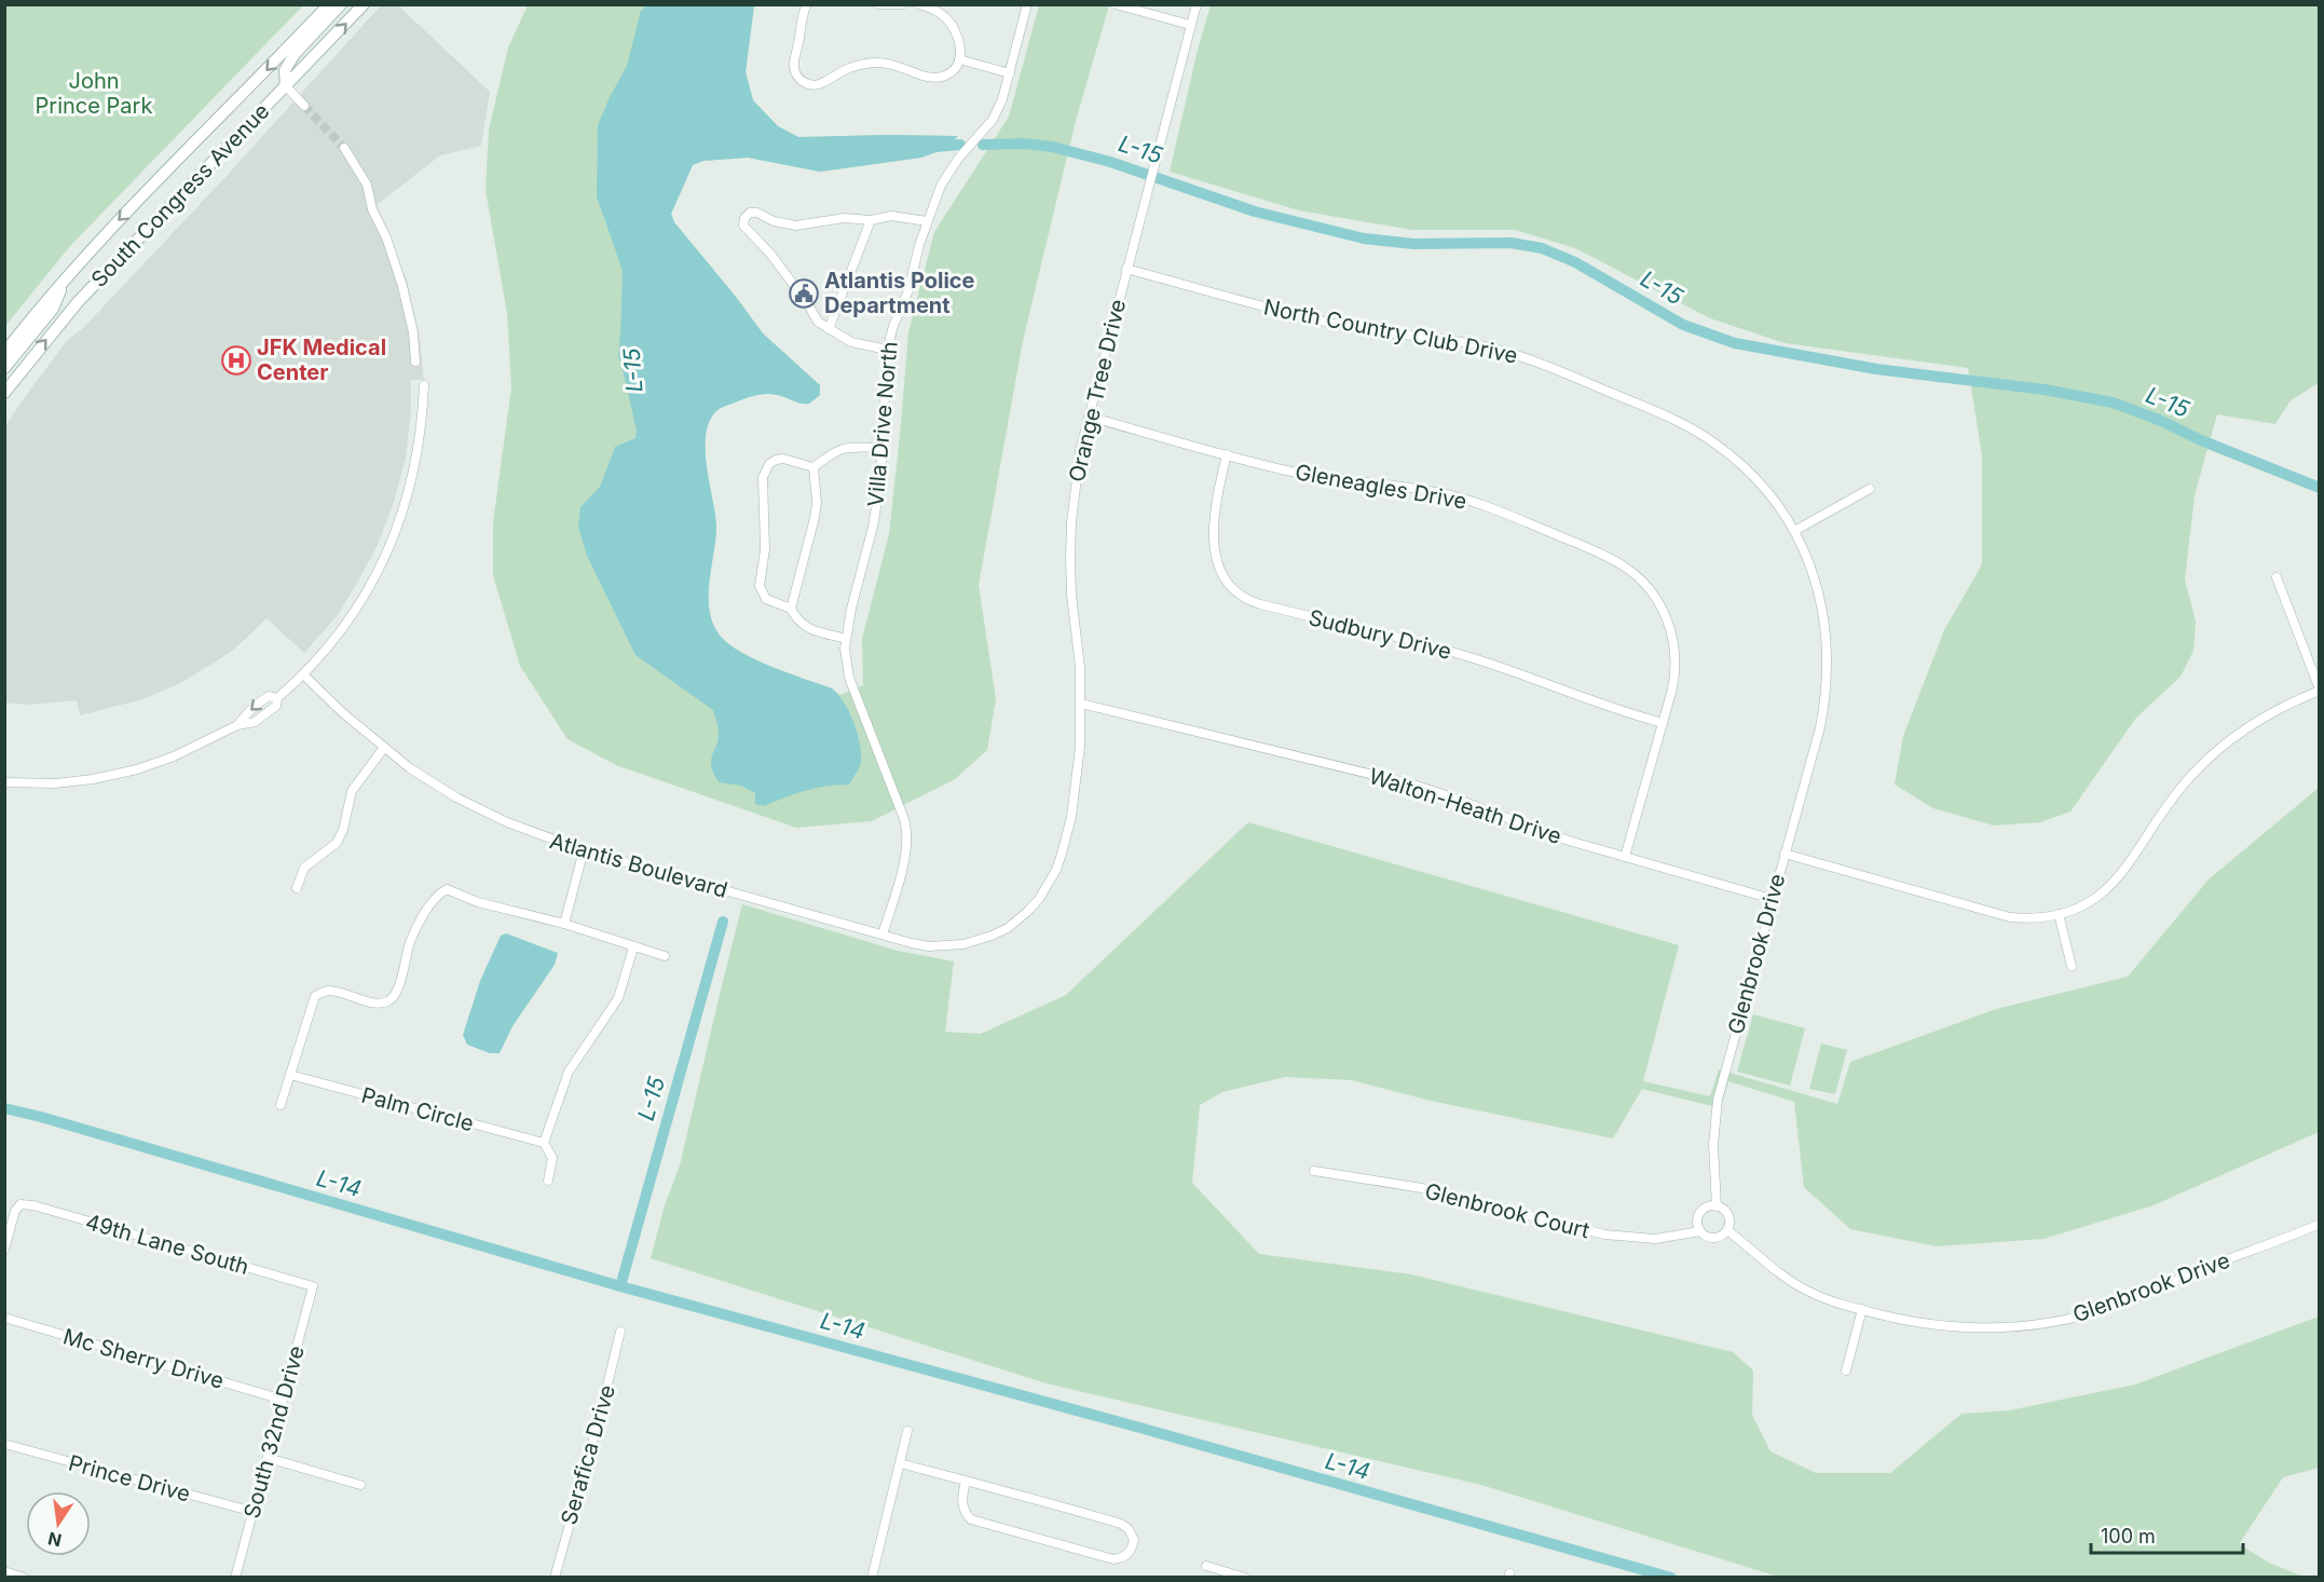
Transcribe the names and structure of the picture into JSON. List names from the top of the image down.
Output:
{
  "streets": {
    "main road": ["South Congress Avenue"],
    "street": [
      "North Country Club Drive",
      "Orange Tree Drive",
      "Villa Drive North",
      "Gleneagles Drive",
      "Sudbury Drive",
      "Walton-Heath Drive",
      "Atlantis Boulevard",
      "Glenbrook Drive",
      "Palm Circle",
      "Glenbrook Court",
      "49th Lane South",
      "Mc Sherry Drive",
      "South 32nd Drive",
      "Serafica Drive",
      "Prince Drive"
    ]
  },
  "crossings": [
    ["North Country Club Drive", "Orange Tree Drive"],
    ["North Country Club Drive", "Glenbrook Drive"],
    ["Orange Tree Drive", "Gleneagles Drive"],
    ["Orange Tree Drive", "Walton-Heath Drive"],
    ["Orange Tree Drive", "Atlantis Boulevard"],
    ["Villa Drive North", "Atlantis Boulevard"],
    ["Gleneagles Drive", "Sudbury Drive"],
    ["Gleneagles Drive", "Walton-Heath Drive"],
    ["Walton-Heath Drive", "Glenbrook Drive"],
    ["Glenbrook Drive", "Glenbrook Court"],
    ["49th Lane South", "South 32nd Drive"],
    ["Mc Sherry Drive", "South 32nd Drive"],
    ["South 32nd Drive", "Prince Drive"]
  ],
  "water": ["L-15", "L-14"],
  "parks": ["John Prince Park"],
  "places": {
    "public building": ["Atlantis Police Department"],
    "hospital": ["JFK Medical Center"]
  },
  "scale_bar": "100 m",
  "north": "bottom"
}
